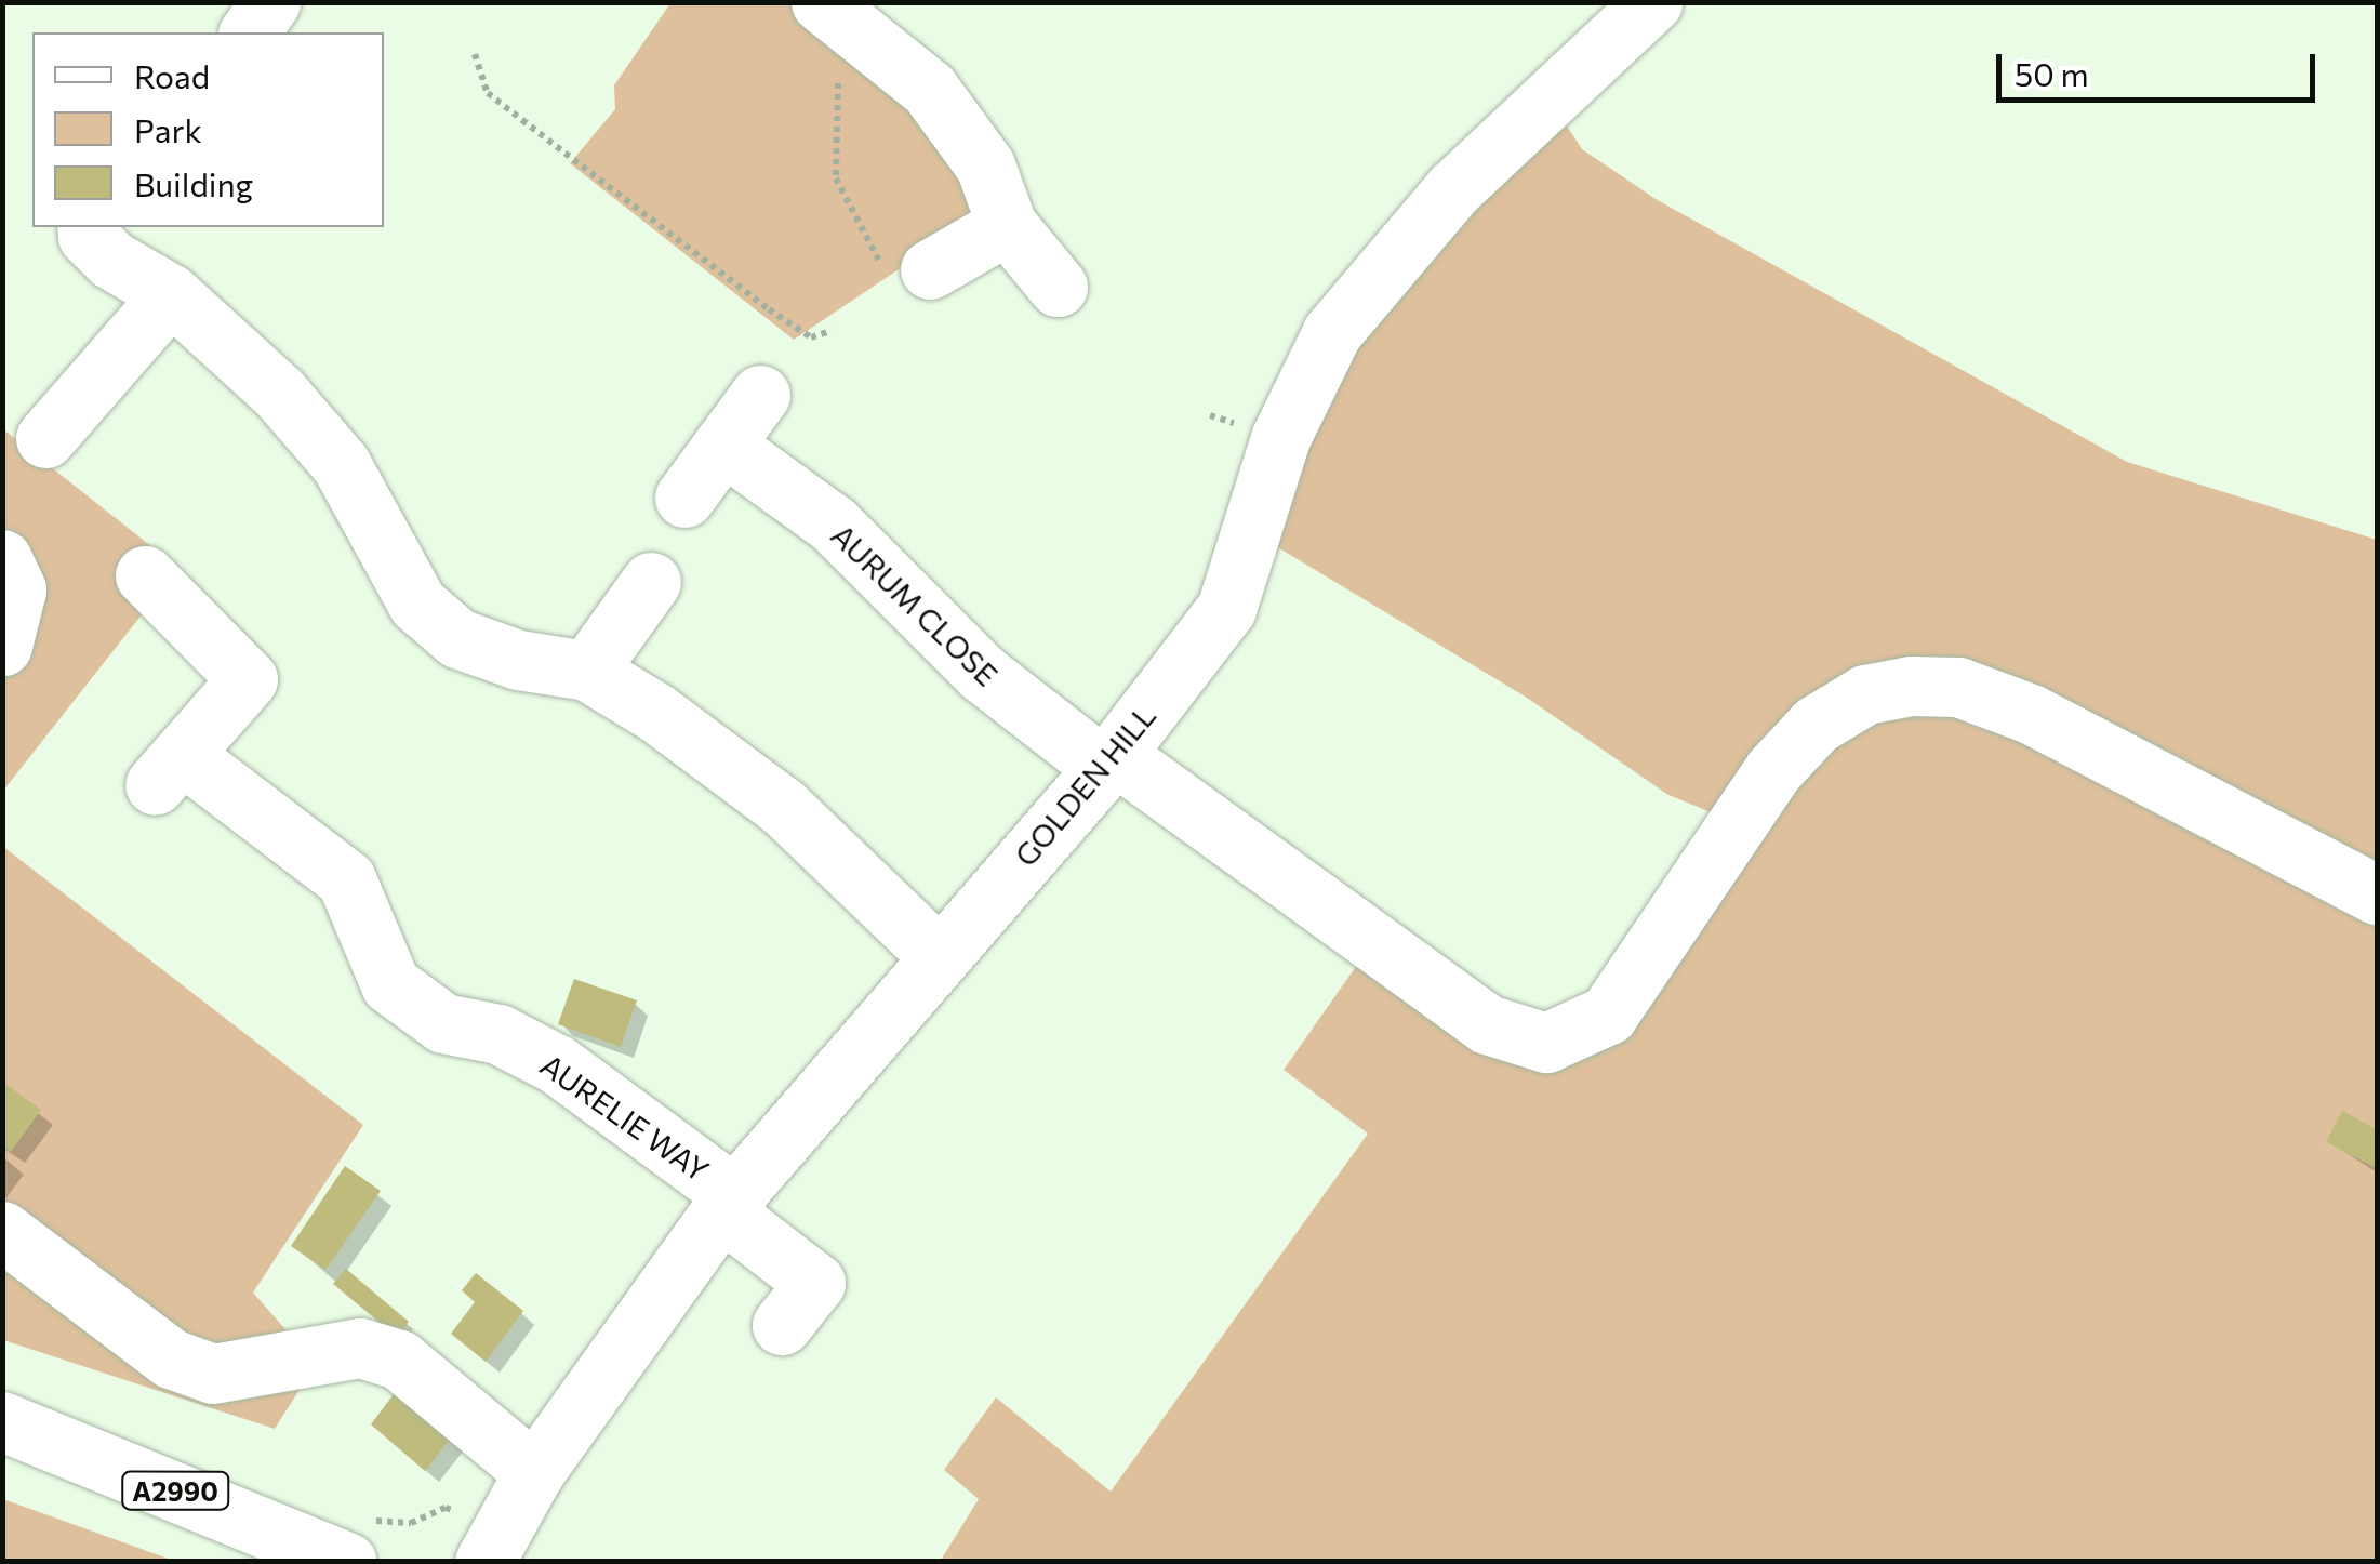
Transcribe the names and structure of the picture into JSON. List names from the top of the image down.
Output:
{
  "streets": {
    "street": [
      "AURUM CLOSE",
      "GOLDEN HILL",
      "AURELIE WAY",
      "A2990"
    ]
  },
  "crossings": [
    ["AURUM CLOSE", "GOLDEN HILL"],
    ["GOLDEN HILL", "AURELIE WAY"]
  ],
  "legend": ["Road", "Park", "Building"],
  "scale_bar": "50 m"
}
